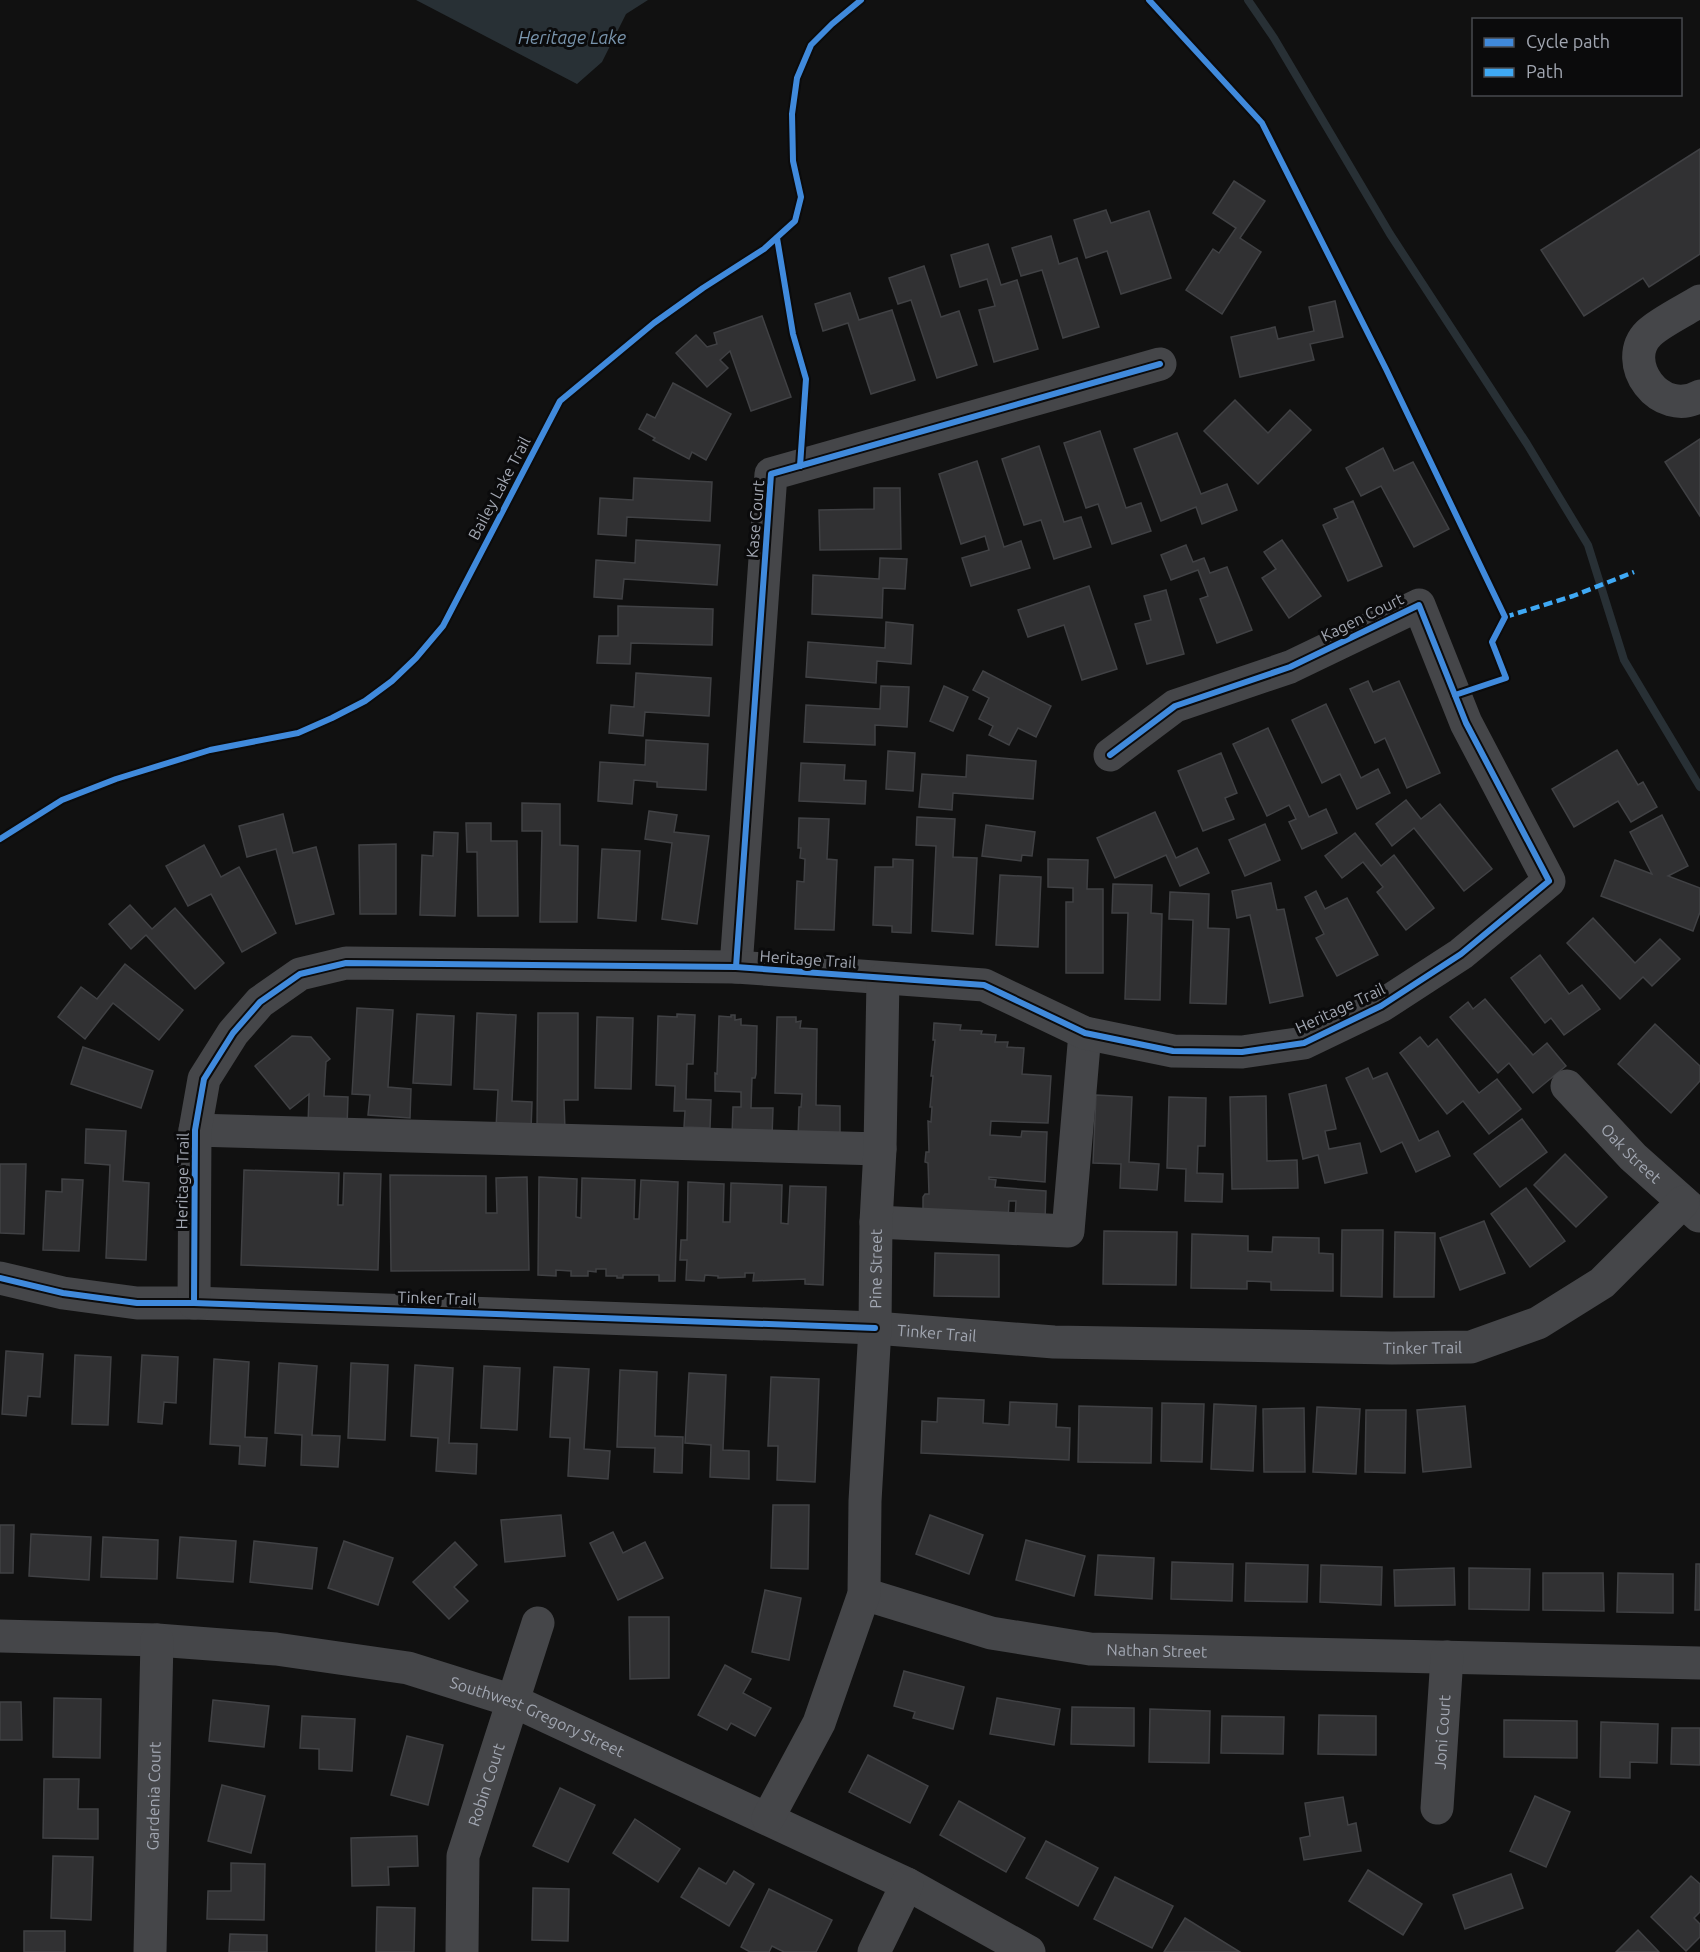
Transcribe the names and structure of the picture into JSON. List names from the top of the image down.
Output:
{
  "streets": {
    "street": [
      "Kase Court",
      "Kagen Court",
      "Heritage Trail",
      "Oak Street",
      "Pine Street",
      "Tinker Trail",
      "Nathan Street",
      "Southwest Gregory Street",
      "Joni Court",
      "Robin Court",
      "Gardenia Court"
    ],
    "cycle path": ["Bailey Lake Trail"]
  },
  "crossings": [
    ["Kase Court", "Heritage Trail"],
    ["Kagen Court", "Heritage Trail"],
    ["Heritage Trail", "Pine Street"],
    ["Heritage Trail", "Tinker Trail"],
    ["Oak Street", "Tinker Trail"],
    ["Pine Street", "Tinker Trail"],
    ["Pine Street", "Nathan Street"],
    ["Nathan Street", "Joni Court"],
    ["Southwest Gregory Street", "Robin Court"],
    ["Southwest Gregory Street", "Gardenia Court"]
  ],
  "water": ["Heritage Lake"],
  "legend": ["Cycle path", "Path"]
}
